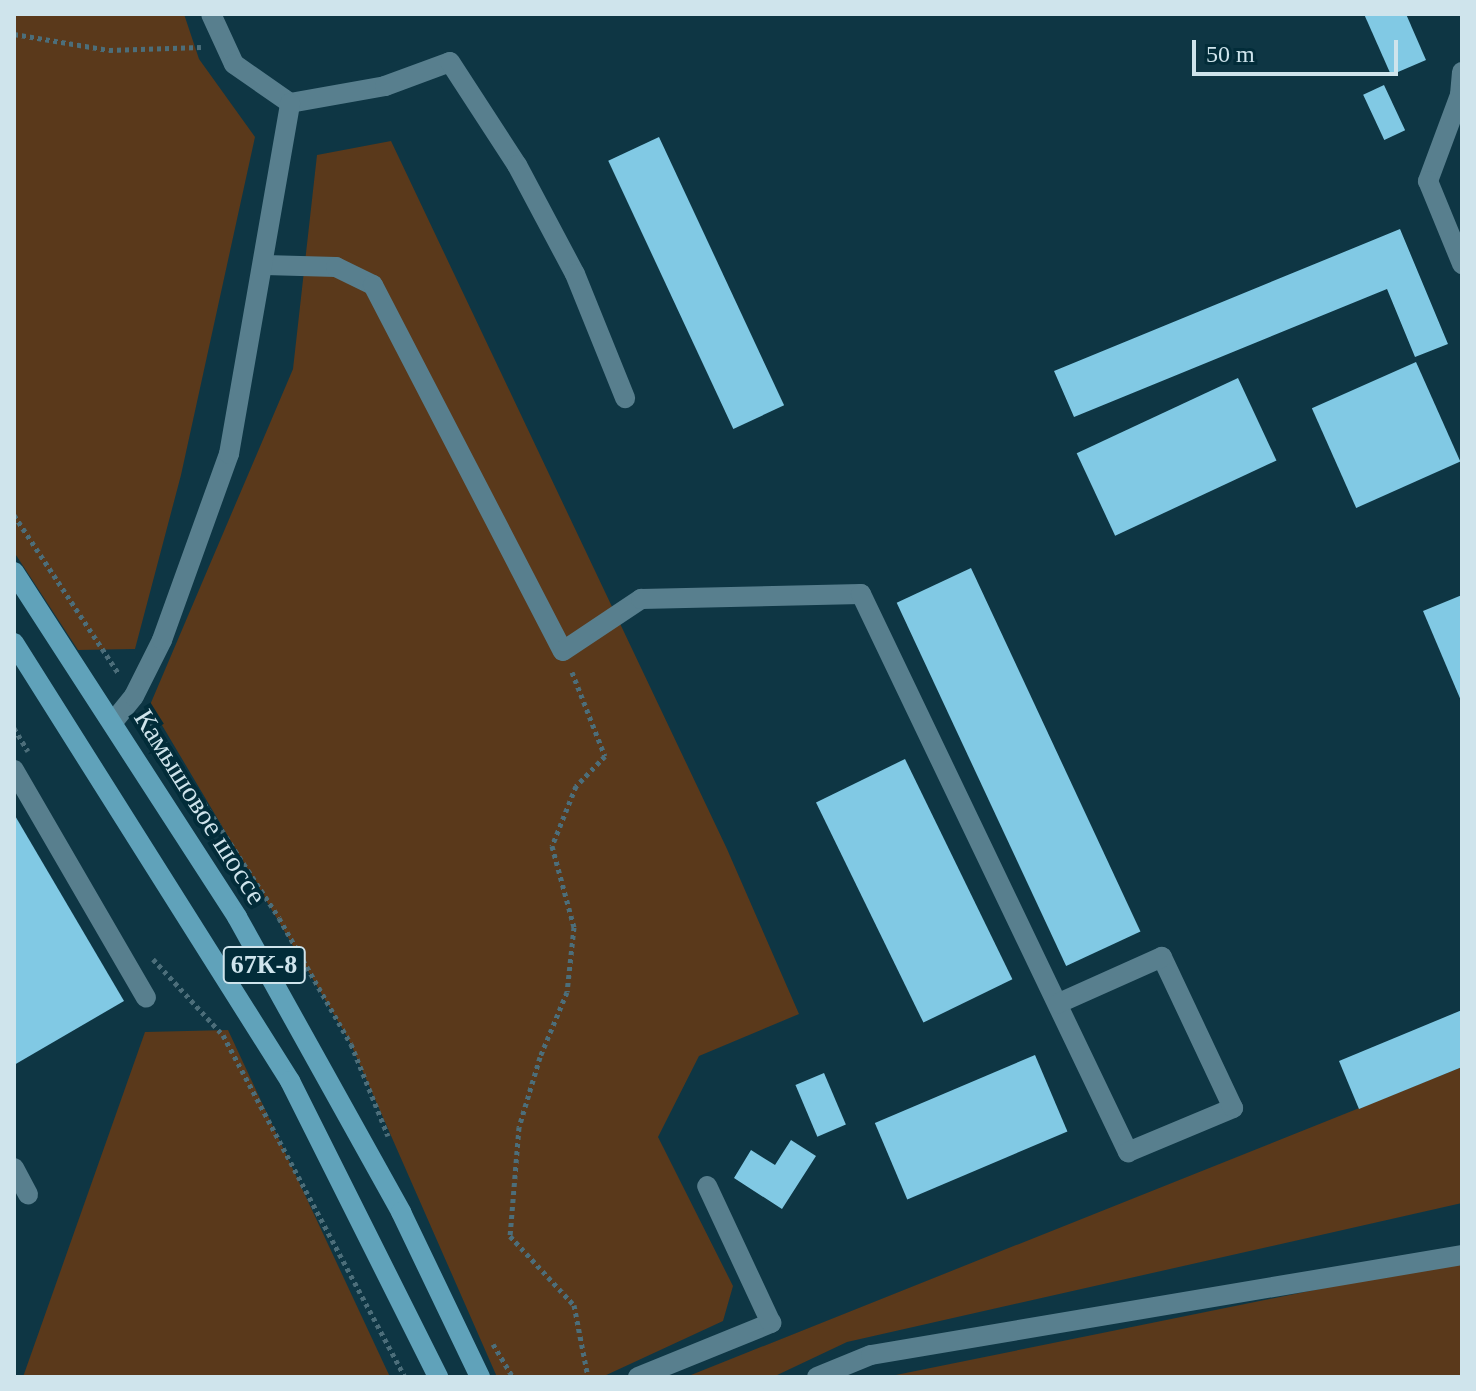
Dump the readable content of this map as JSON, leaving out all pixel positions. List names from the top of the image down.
{
  "streets": {
    "main road": ["Камышовое шоссе", "67К-8"]
  },
  "scale_bar": "50 m"
}
